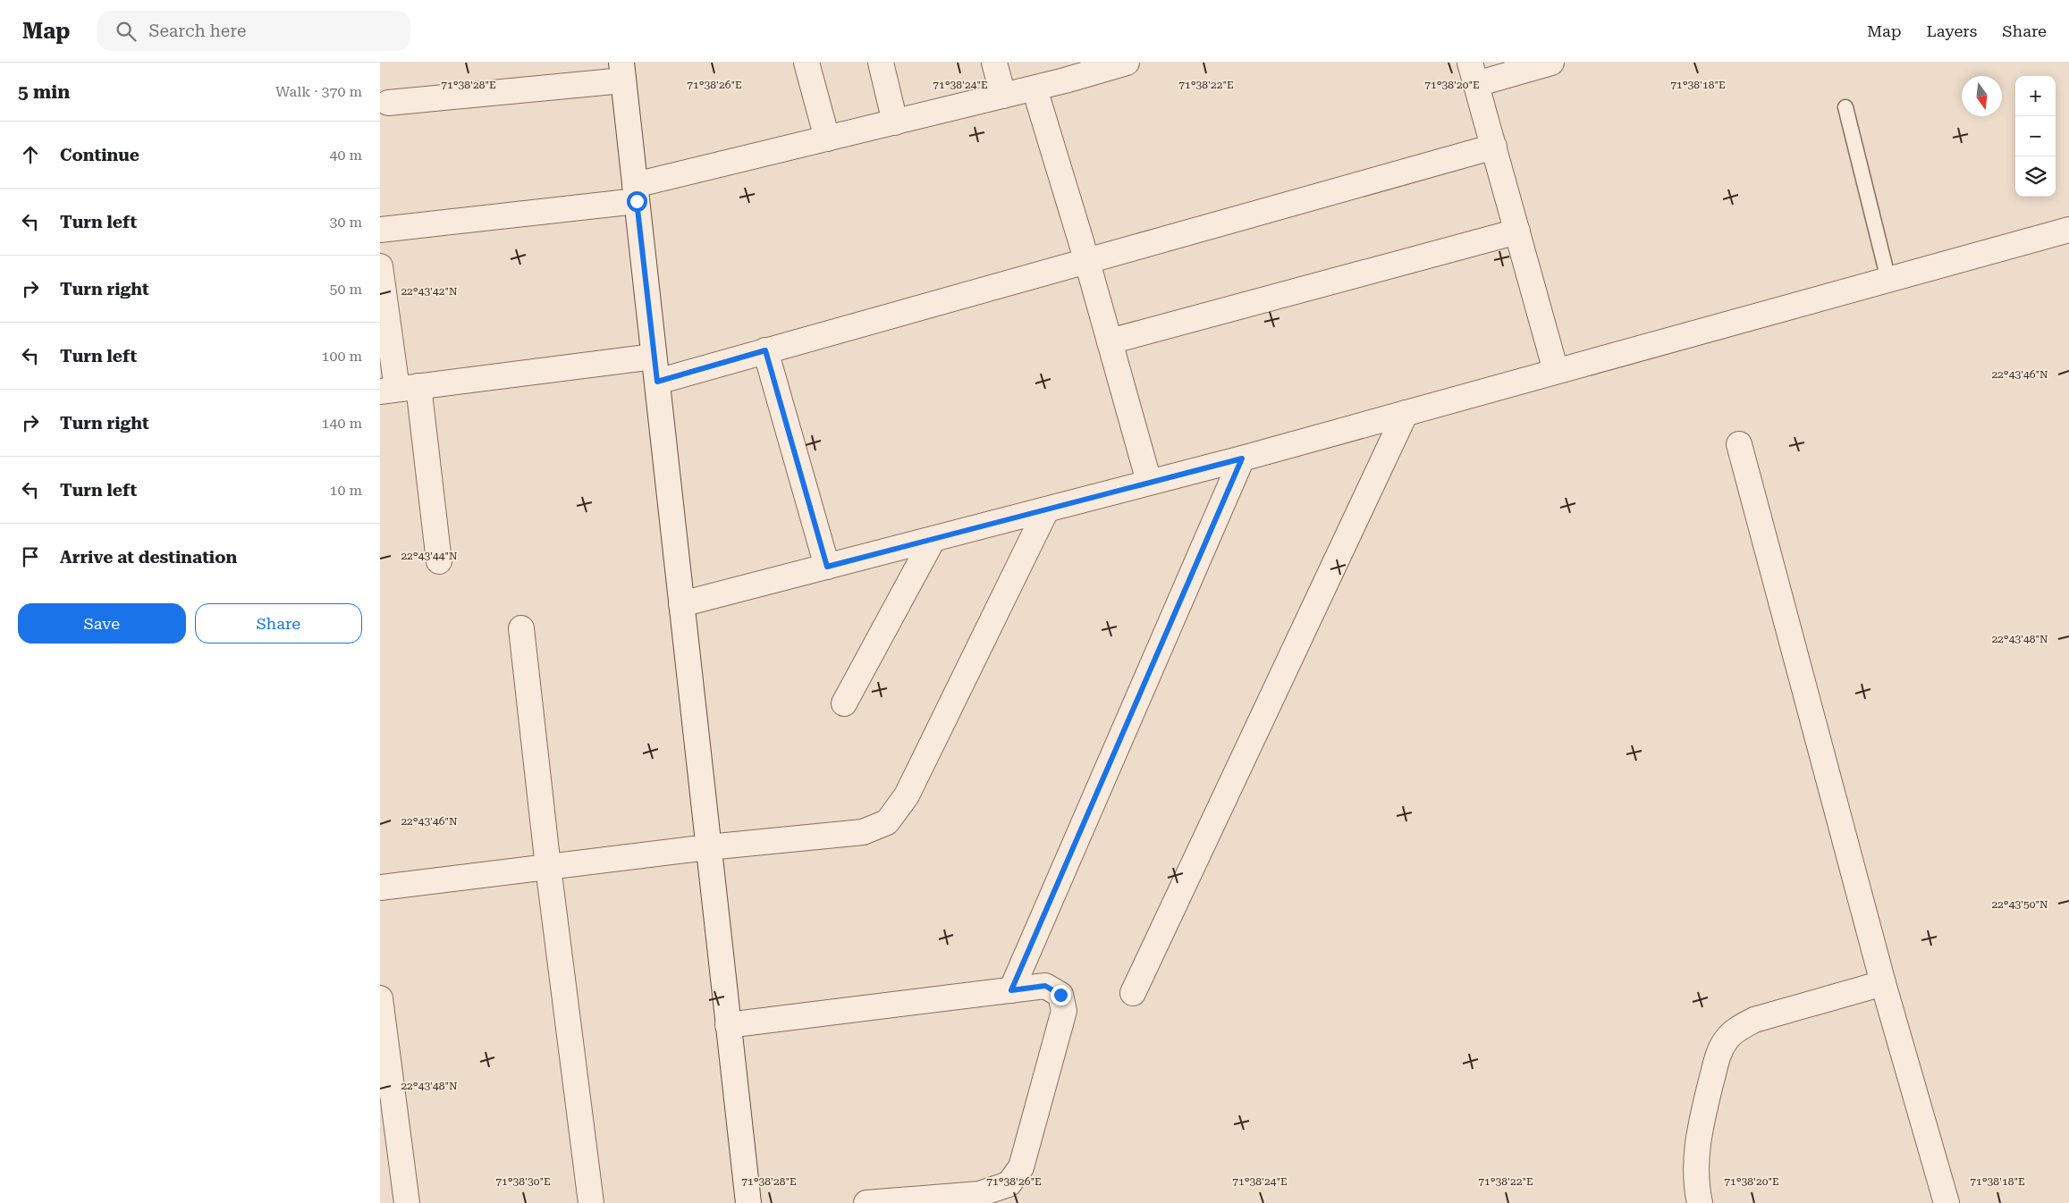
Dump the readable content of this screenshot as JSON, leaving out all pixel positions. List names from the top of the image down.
{
  "north": "bottom",
  "page": {
    "header": "Map",
    "search": "Search here",
    "nav": ["Map", "Layers", "Share"],
    "heading": ["5 min", "Walk · 370 m"],
    "map_buttons": ["+", "−"],
    "list": [
      ["Continue", "40 m"],
      ["Turn left", "30 m"],
      ["Turn right", "50 m"],
      ["Turn left", "100 m"],
      ["Turn right", "140 m"],
      ["Turn left", "10 m"],
      "Arrive at destination"
    ],
    "buttons": ["Save", "Share"]
  },
  "coordinates": [
    "71°38'28\"E",
    "71°38'26\"E",
    "71°38'24\"E",
    "71°38'22\"E",
    "71°38'20\"E",
    "71°38'18\"E",
    "22°43'42\"N",
    "22°43'46\"N",
    "22°43'44\"N",
    "22°43'48\"N",
    "22°43'50\"N",
    "71°38'30\"E"
  ]
}
